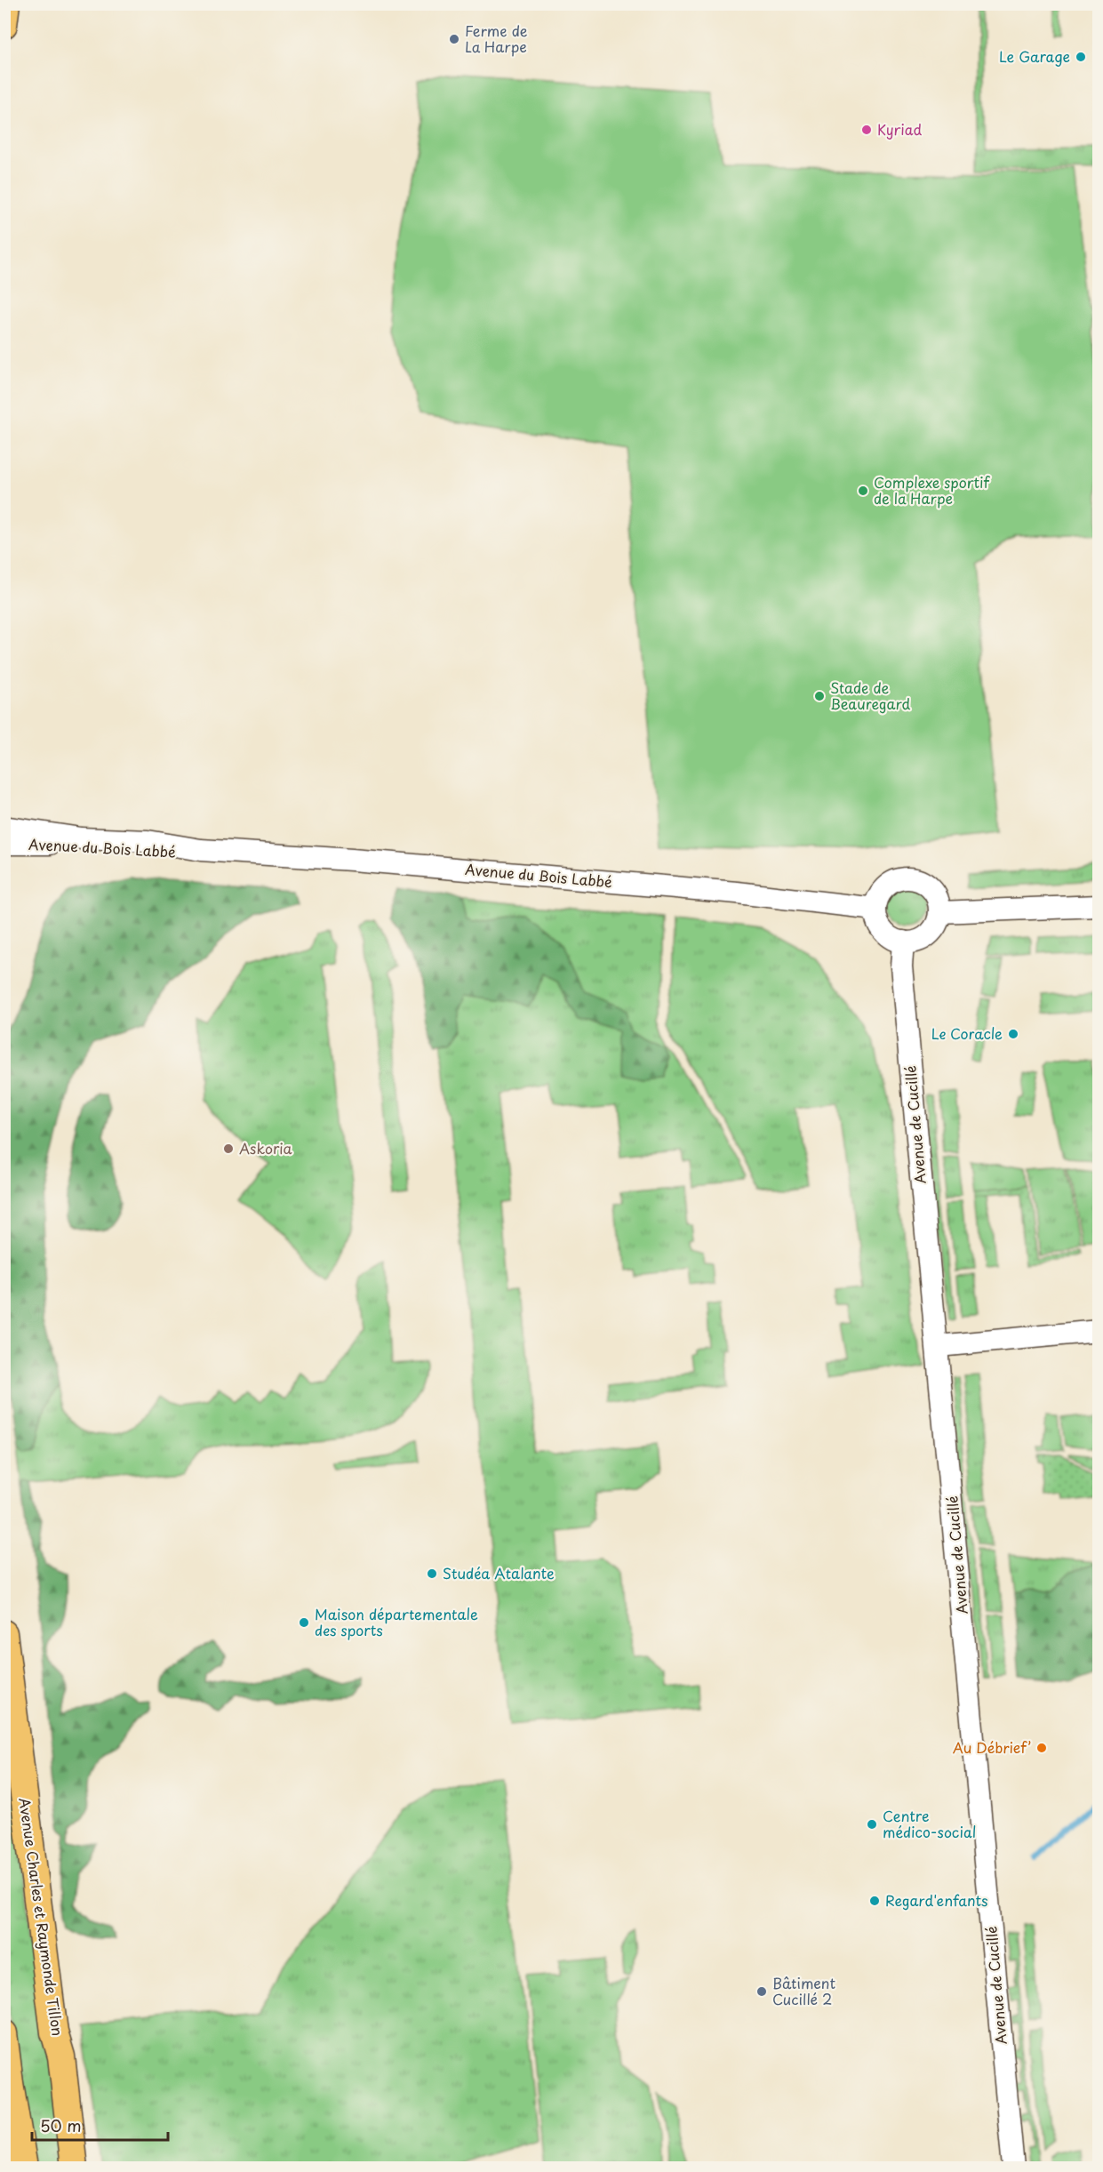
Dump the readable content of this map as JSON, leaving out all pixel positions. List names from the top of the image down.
{
  "streets": {
    "main road": ["Avenue Charles et Raymonde Tillon"],
    "street": ["Avenue du Bois Labbé", "Avenue de Cucillé"]
  },
  "crossings": [
    ["Avenue du Bois Labbé", "Avenue de Cucillé"]
  ],
  "places": [
    "Ferme de La Harpe",
    "Le Garage",
    "Kyriad",
    "Complexe sportif de la Harpe",
    "Stade de Beauregard",
    "Le Coracle",
    "Askoria",
    "Studéa Atalante",
    "Maison départementale des sports",
    "Au Débrief’",
    "Centre médico-social",
    "Regard'enfants",
    "Bâtiment Cucillé 2"
  ],
  "scale_bar": "50 m"
}
